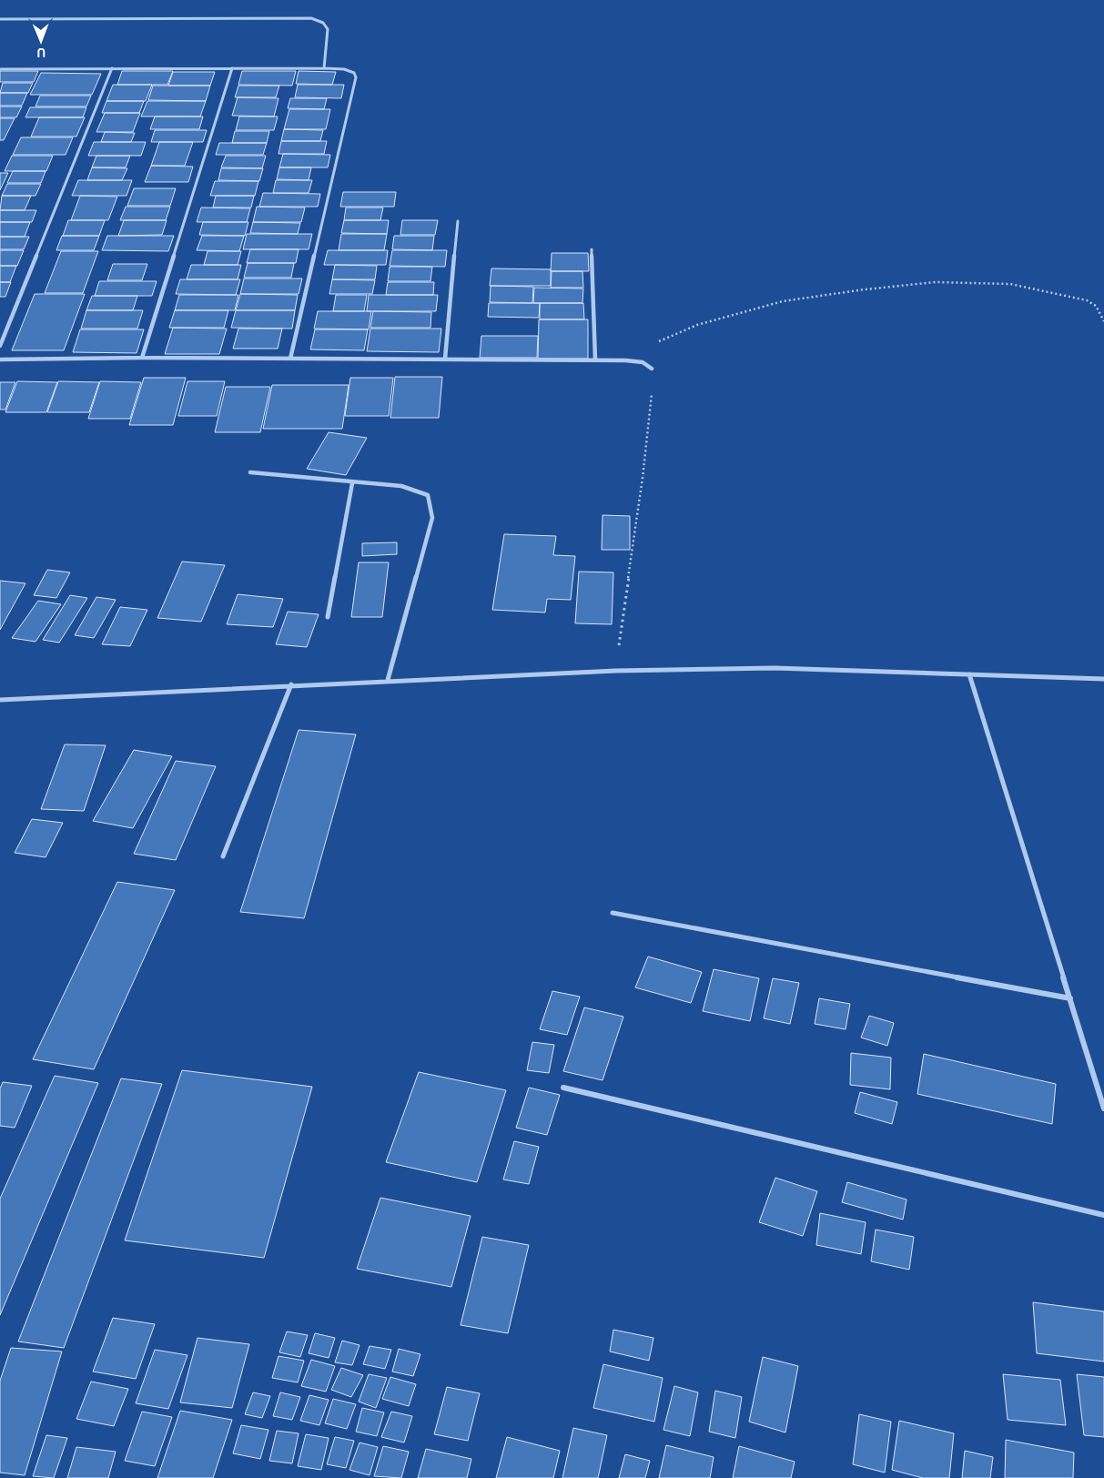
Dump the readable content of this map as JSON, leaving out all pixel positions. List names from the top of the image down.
{
  "north": "bottom"
}
